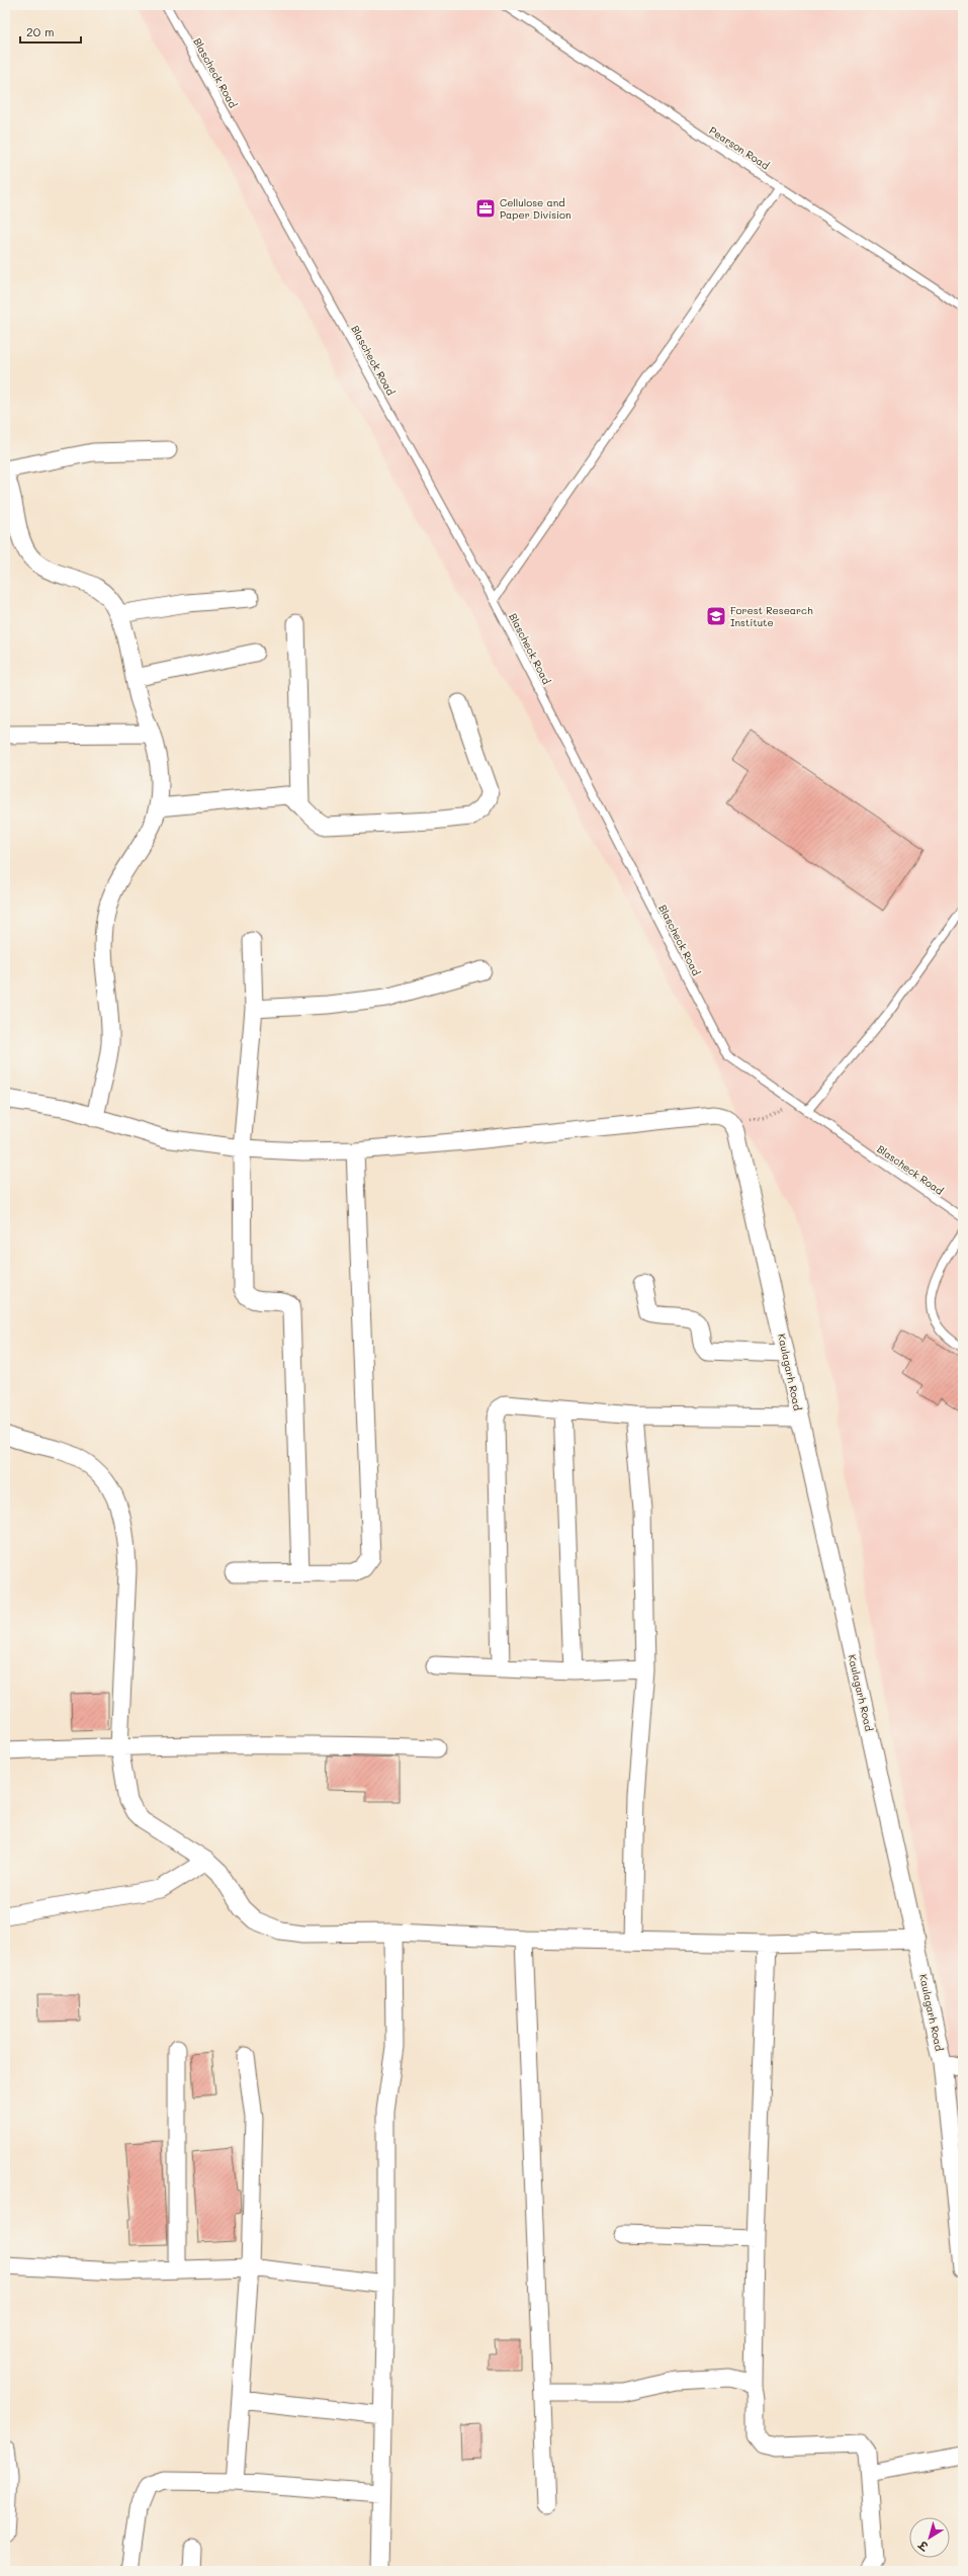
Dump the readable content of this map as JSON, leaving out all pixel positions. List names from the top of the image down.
{
  "streets": {
    "street": ["Kaulagarh Road"],
    "lane": ["Blascheck Road", "Pearson Road"]
  },
  "places": {
    "office": ["Cellulose and Paper Division"],
    "school or university": ["Forest Research Institute"]
  },
  "scale_bar": "20 m",
  "north": "bottom left"
}
